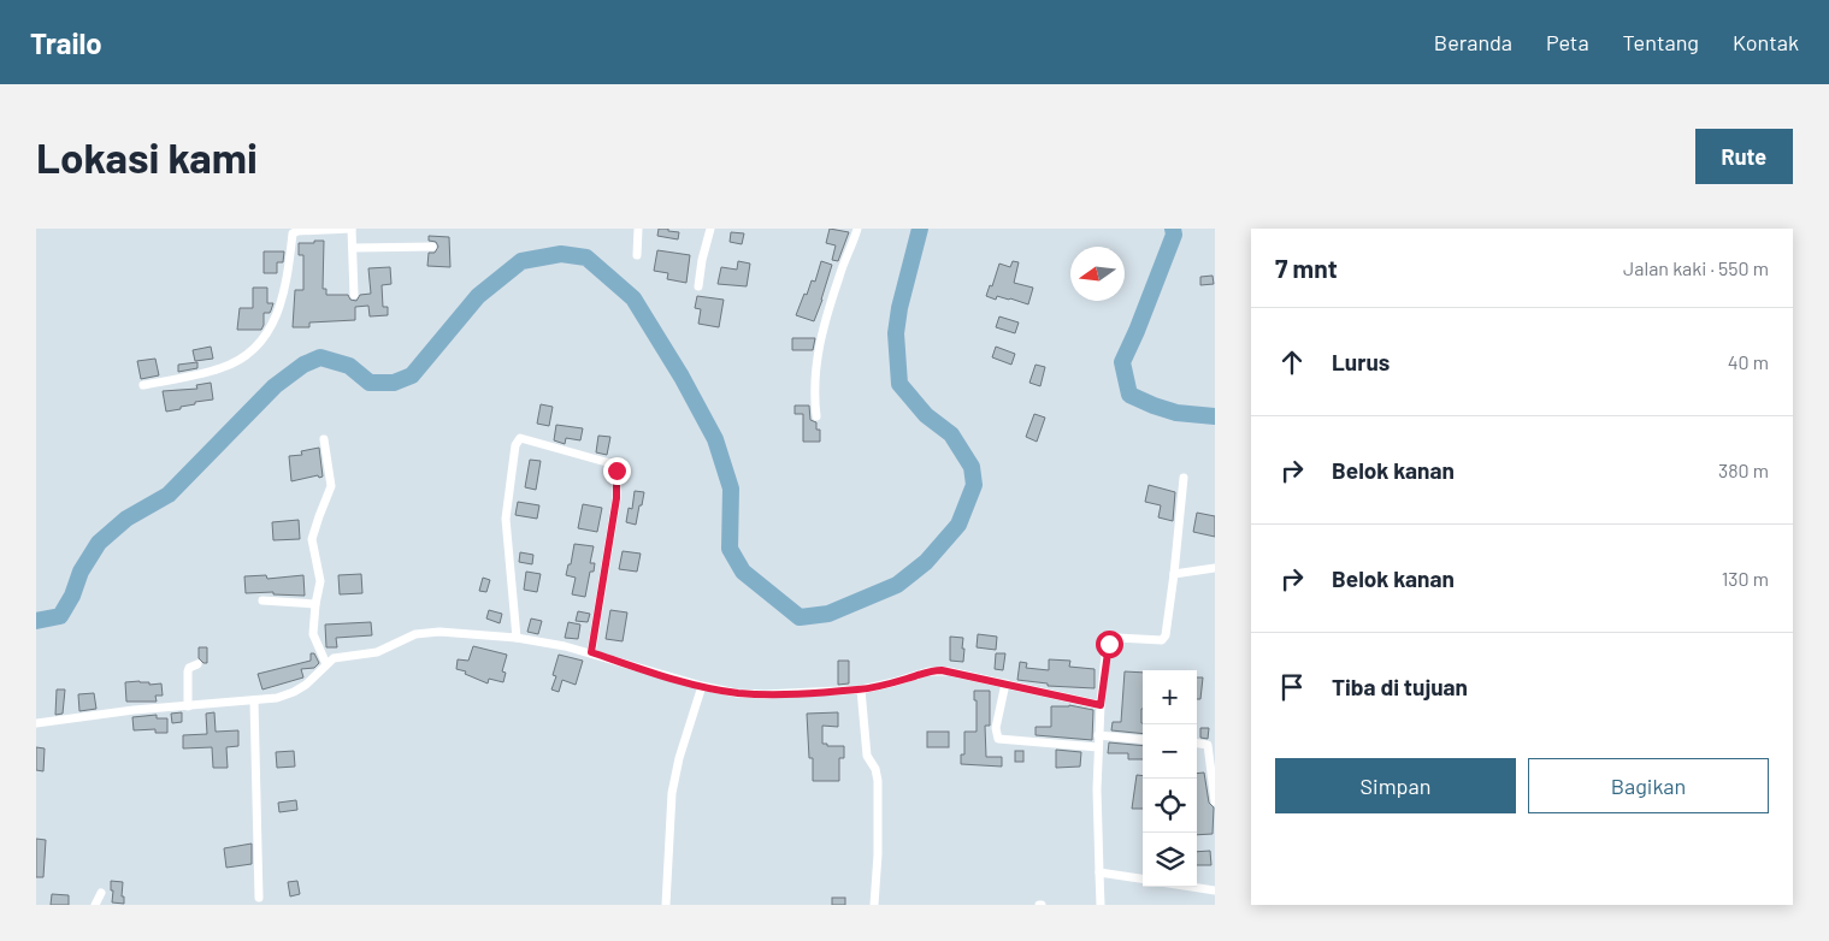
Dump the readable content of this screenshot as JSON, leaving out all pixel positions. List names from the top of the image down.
{
  "north": "left",
  "page": {
    "header": "Trailo",
    "nav": [
      "Beranda",
      "Peta",
      "Tentang",
      "Kontak"
    ],
    "buttons": [
      "Rute",
      ["Simpan", "Bagikan"]
    ],
    "title": "Lokasi kami",
    "heading": ["7 mnt", "Jalan kaki · 550 m"],
    "list": [
      ["Lurus", "40 m"],
      ["Belok kanan", "380 m"],
      ["Belok kanan", "130 m"],
      "Tiba di tujuan"
    ],
    "map_buttons": ["+", "−"]
  }
}
